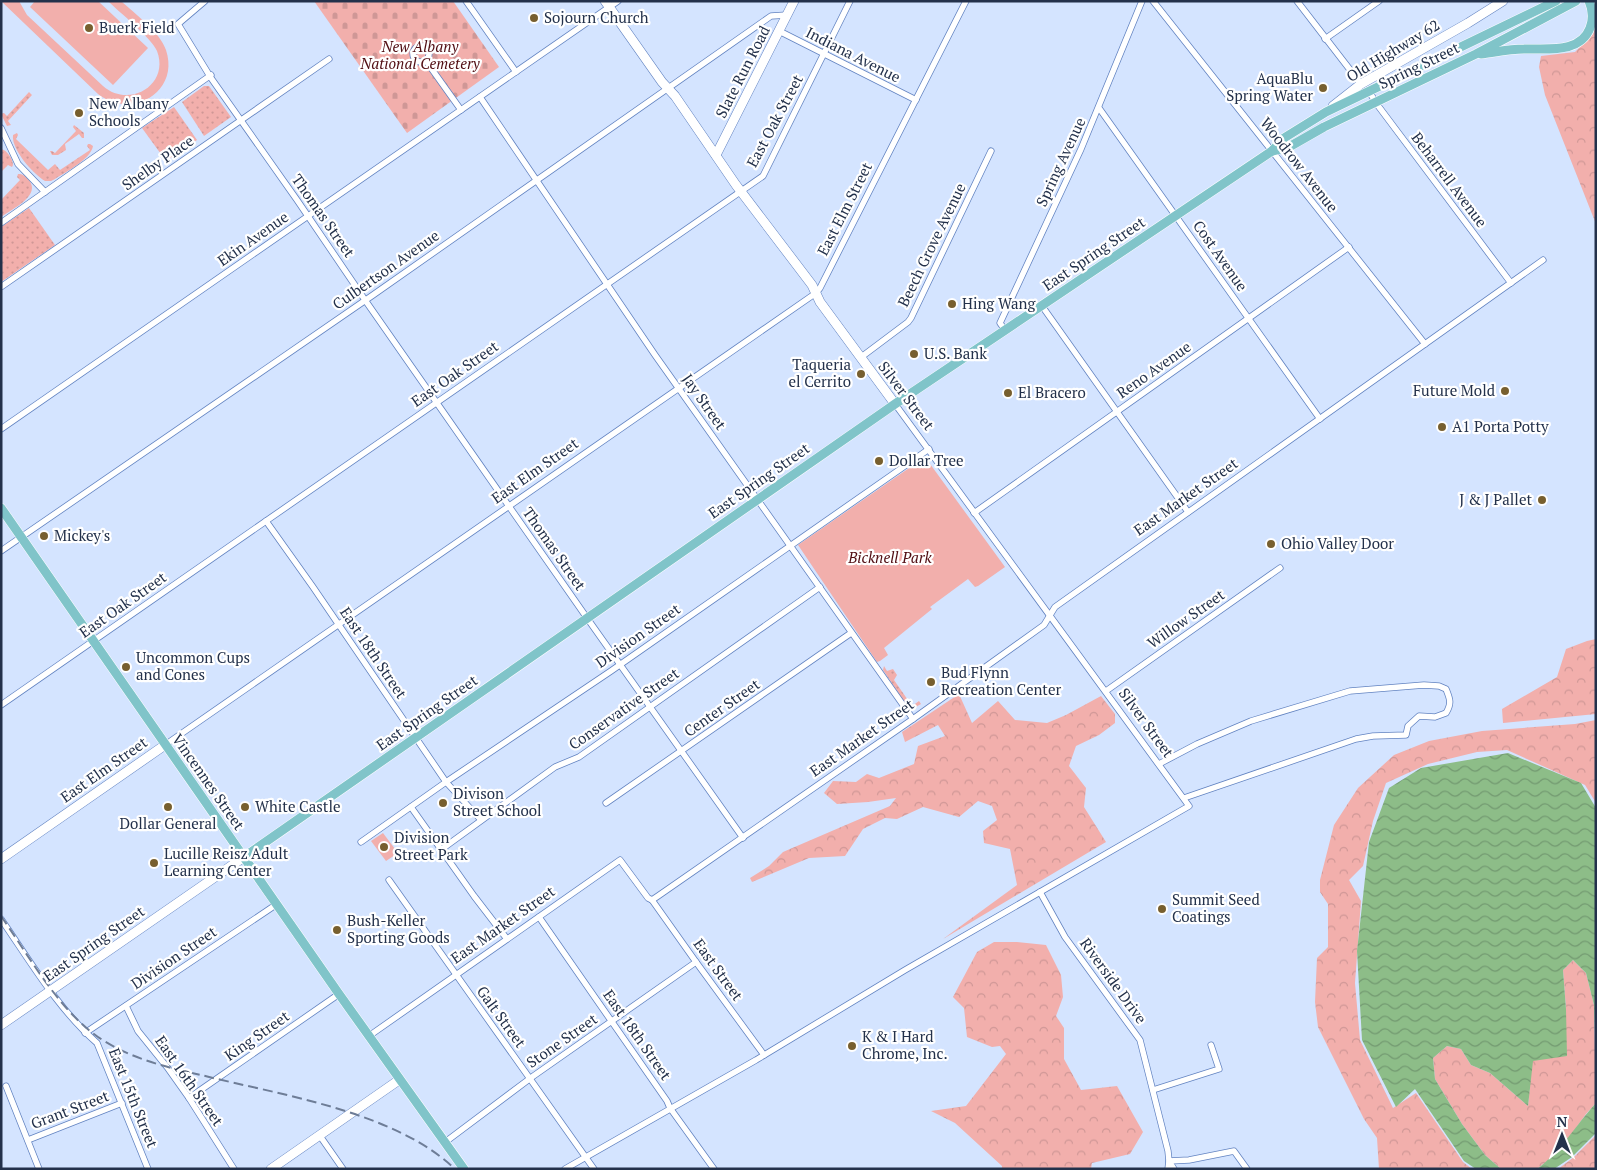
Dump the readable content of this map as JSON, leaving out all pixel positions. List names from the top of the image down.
{
  "streets": {
    "main road": [
      "Old Highway 62",
      "Spring Street",
      "Slate Run Road",
      "East Elm Street",
      "East Spring Street",
      "Silver Street",
      "Vincennes Street"
    ],
    "street": [
      "Indiana Avenue",
      "East Oak Street",
      "Spring Avenue",
      "Shelby Place",
      "Woodrow Avenue",
      "Beharrell Avenue",
      "Thomas Street",
      "Ekin Avenue",
      "Beech Grove Avenue",
      "Cost Avenue",
      "Culbertson Avenue",
      "Reno Avenue",
      "Jay Street",
      "East Market Street",
      "Willow Street",
      "Division Street",
      "East 18th Street",
      "Center Street",
      "Conservative Street",
      "East Street",
      "Riverside Drive",
      "Galt Street",
      "King Street",
      "Stone Street",
      "East 16th Street",
      "East 15th Street",
      "Grant Street"
    ]
  },
  "crossings": [
    ["Old Highway 62", "East Spring Street"],
    ["Indiana Avenue", "Slate Run Road"],
    ["Indiana Avenue", "East Oak Street"],
    ["Indiana Avenue", "East Elm Street"],
    ["Spring Street", "Woodrow Avenue"],
    ["Spring Street", "Beharrell Avenue"],
    ["Spring Street", "East Spring Street"],
    ["Slate Run Road", "Culbertson Avenue"],
    ["Slate Run Road", "Silver Street"],
    ["East Oak Street", "Thomas Street"],
    ["East Oak Street", "Silver Street"],
    ["East Oak Street", "Jay Street"],
    ["East Oak Street", "East 18th Street"],
    ["East Oak Street", "Vincennes Street"],
    ["Spring Avenue", "East Spring Street"],
    ["Spring Avenue", "Cost Avenue"],
    ["Shelby Place", "Thomas Street"],
    ["Woodrow Avenue", "East Spring Street"],
    ["Woodrow Avenue", "Reno Avenue"],
    ["Woodrow Avenue", "East Market Street"],
    ["Beharrell Avenue", "East Spring Street"],
    ["Beharrell Avenue", "East Market Street"],
    ["East Elm Street", "Thomas Street"],
    ["East Elm Street", "Silver Street"],
    ["East Elm Street", "Jay Street"],
    ["East Elm Street", "East 18th Street"],
    ["East Elm Street", "Vincennes Street"],
    ["Thomas Street", "Ekin Avenue"],
    ["Thomas Street", "East Spring Street"],
    ["Thomas Street", "Culbertson Avenue"],
    ["Thomas Street", "East Market Street"],
    ["Thomas Street", "Division Street"],
    ["Thomas Street", "Center Street"],
    ["Thomas Street", "Conservative Street"],
    ["Ekin Avenue", "Silver Street"],
    ["Ekin Avenue", "Jay Street"],
    ["Beech Grove Avenue", "Silver Street"],
    ["East Spring Street", "Cost Avenue"],
    ["East Spring Street", "Silver Street"],
    ["East Spring Street", "Jay Street"],
    ["East Spring Street", "East 18th Street"],
    ["East Spring Street", "Vincennes Street"],
    ["East Spring Street", "East 15th Street"],
    ["Cost Avenue", "Reno Avenue"],
    ["Cost Avenue", "East Market Street"],
    ["Culbertson Avenue", "Silver Street"],
    ["Culbertson Avenue", "Jay Street"],
    ["Culbertson Avenue", "Vincennes Street"],
    ["Reno Avenue", "Silver Street"],
    ["Silver Street", "East Market Street"],
    ["Silver Street", "Willow Street"],
    ["Silver Street", "Division Street"],
    ["Silver Street", "Riverside Drive"],
    ["Jay Street", "East Market Street"],
    ["Jay Street", "Division Street"],
    ["Jay Street", "Center Street"],
    ["Jay Street", "Conservative Street"],
    ["East Market Street", "East 18th Street"],
    ["East Market Street", "Vincennes Street"],
    ["East Market Street", "East Street"],
    ["East Market Street", "Galt Street"],
    ["Division Street", "East 18th Street"],
    ["Division Street", "Vincennes Street"],
    ["Division Street", "East 16th Street"],
    ["Division Street", "East 15th Street"],
    ["East 18th Street", "Conservative Street"],
    ["East 18th Street", "Stone Street"],
    ["Vincennes Street", "King Street"],
    ["Vincennes Street", "Stone Street"],
    ["East Street", "Stone Street"],
    ["Galt Street", "Stone Street"],
    ["King Street", "East 16th Street"],
    ["East 15th Street", "Grant Street"]
  ],
  "parks": ["New Albany National Cemetery", "Bicknell Park"],
  "places": [
    "Sojourn Church",
    "Buerk Field",
    "AquaBlu Spring Water",
    "New Albany Schools",
    "Hing Wang",
    "U.S. Bank",
    "Taqueria el Cerrito",
    "Future Mold",
    "El Bracero",
    "A1 Porta Potty",
    "Dollar Tree",
    "J & J Pallet",
    "Mickey's",
    "Ohio Valley Door",
    "Uncommon Cups and Cones",
    "Bud Flynn Recreation Center",
    "Divison Street School",
    "Dollar General",
    "White Castle",
    "Division Street Park",
    "Lucille Reisz Adult Learning Center",
    "Summit Seed Coatings",
    "Bush-Keller Sporting Goods",
    "K & I Hard Chrome, Inc."
  ],
  "north": "top"
}
